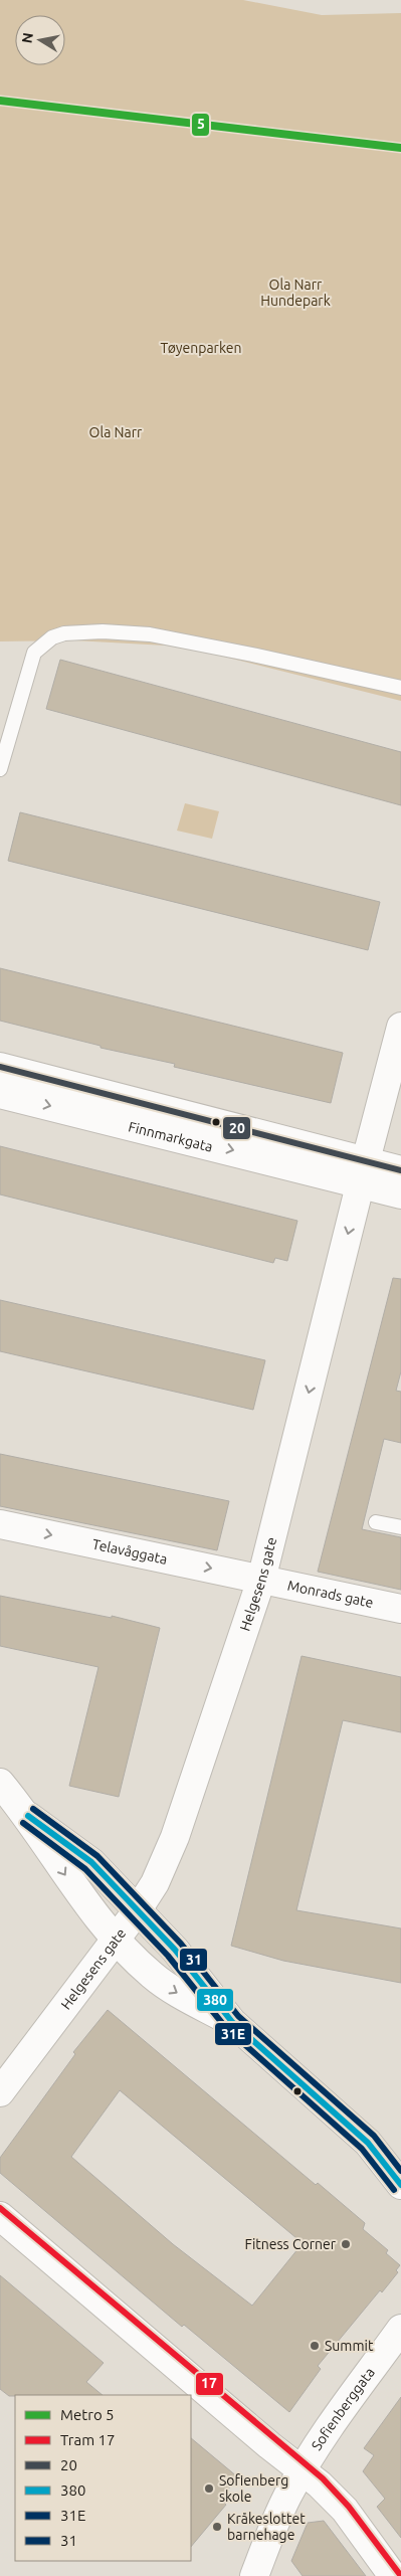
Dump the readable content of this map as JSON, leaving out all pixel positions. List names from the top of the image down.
{
  "streets": {
    "street": [
      "Finnmarkgata",
      "Telavåggata",
      "Helgesens gate",
      "Monrads gate",
      "Sofienberggata"
    ]
  },
  "crossings": [
    ["Finnmarkgata", "Helgesens gate"],
    ["Telavåggata", "Helgesens gate"],
    ["Telavåggata", "Monrads gate"],
    ["Helgesens gate", "Monrads gate"]
  ],
  "one_way": ["Telavåggata", "Helgesens gate"],
  "parks": ["Ola Narr Hundepark", "Tøyenparken", "Ola Narr"],
  "places": [
    "Fitness Corner",
    "Summit",
    "Sofienberg skole",
    "Kråkeslottet barnehage"
  ],
  "lines": [
    "metro line 5",
    "transit line 20",
    "transit line 31",
    "transit line 380",
    "transit line 31E",
    "tram line 17"
  ],
  "legend": [
    "Metro 5",
    "Tram 17",
    "20",
    "380",
    "31E",
    "31"
  ],
  "north": "left"
}
